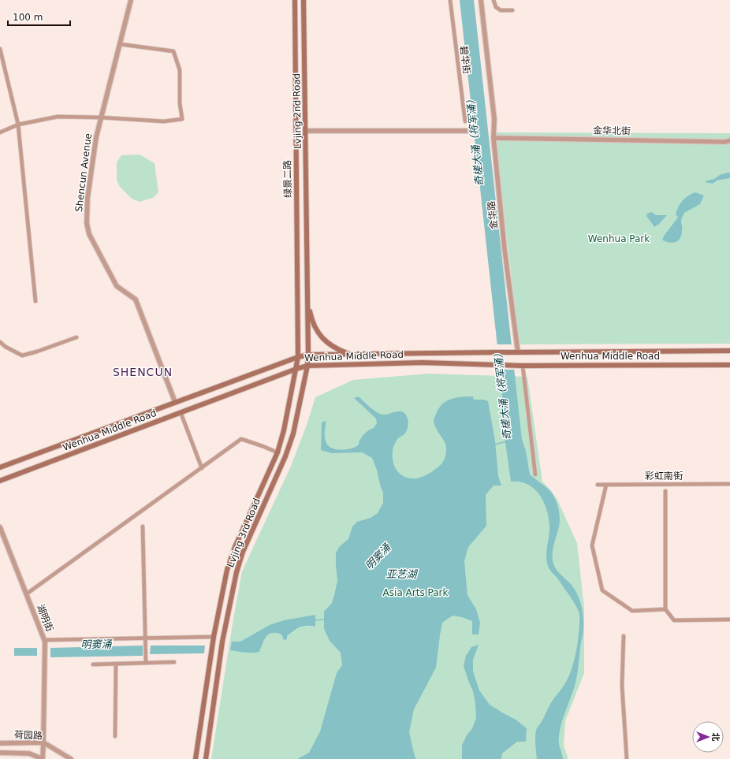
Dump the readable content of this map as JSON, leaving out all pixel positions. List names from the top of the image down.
{
  "streets": {
    "main road": [
      "Lvjing 2nd Road",
      "绿景二路",
      "Wenhua Middle Road",
      "Lvjing 3rd Road"
    ],
    "street": [
      "碧华街",
      "金华北街",
      "Shencun Avenue",
      "金华路",
      "彩虹南街",
      "湖明街",
      "荷园路"
    ]
  },
  "crossings": [
    ["Lvjing 2nd Road", "Wenhua Middle Road"],
    ["Lvjing 2nd Road", "Lvjing 3rd Road"],
    ["金华北街", "金华路"],
    ["Shencun Avenue", "Wenhua Middle Road"],
    ["绿景二路", "Wenhua Middle Road"],
    ["绿景二路", "Lvjing 3rd Road"],
    ["金华路", "Wenhua Middle Road"],
    ["Wenhua Middle Road", "Lvjing 3rd Road"],
    ["湖明街", "荷园路"]
  ],
  "districts": ["SHENCUN"],
  "water": ["奇槎大涌（将军涌）", "明窦涌", "亚艺湖"],
  "parks": ["Wenhua Park", "Asia Arts Park"],
  "scale_bar": "100 m",
  "north": "right"
}
